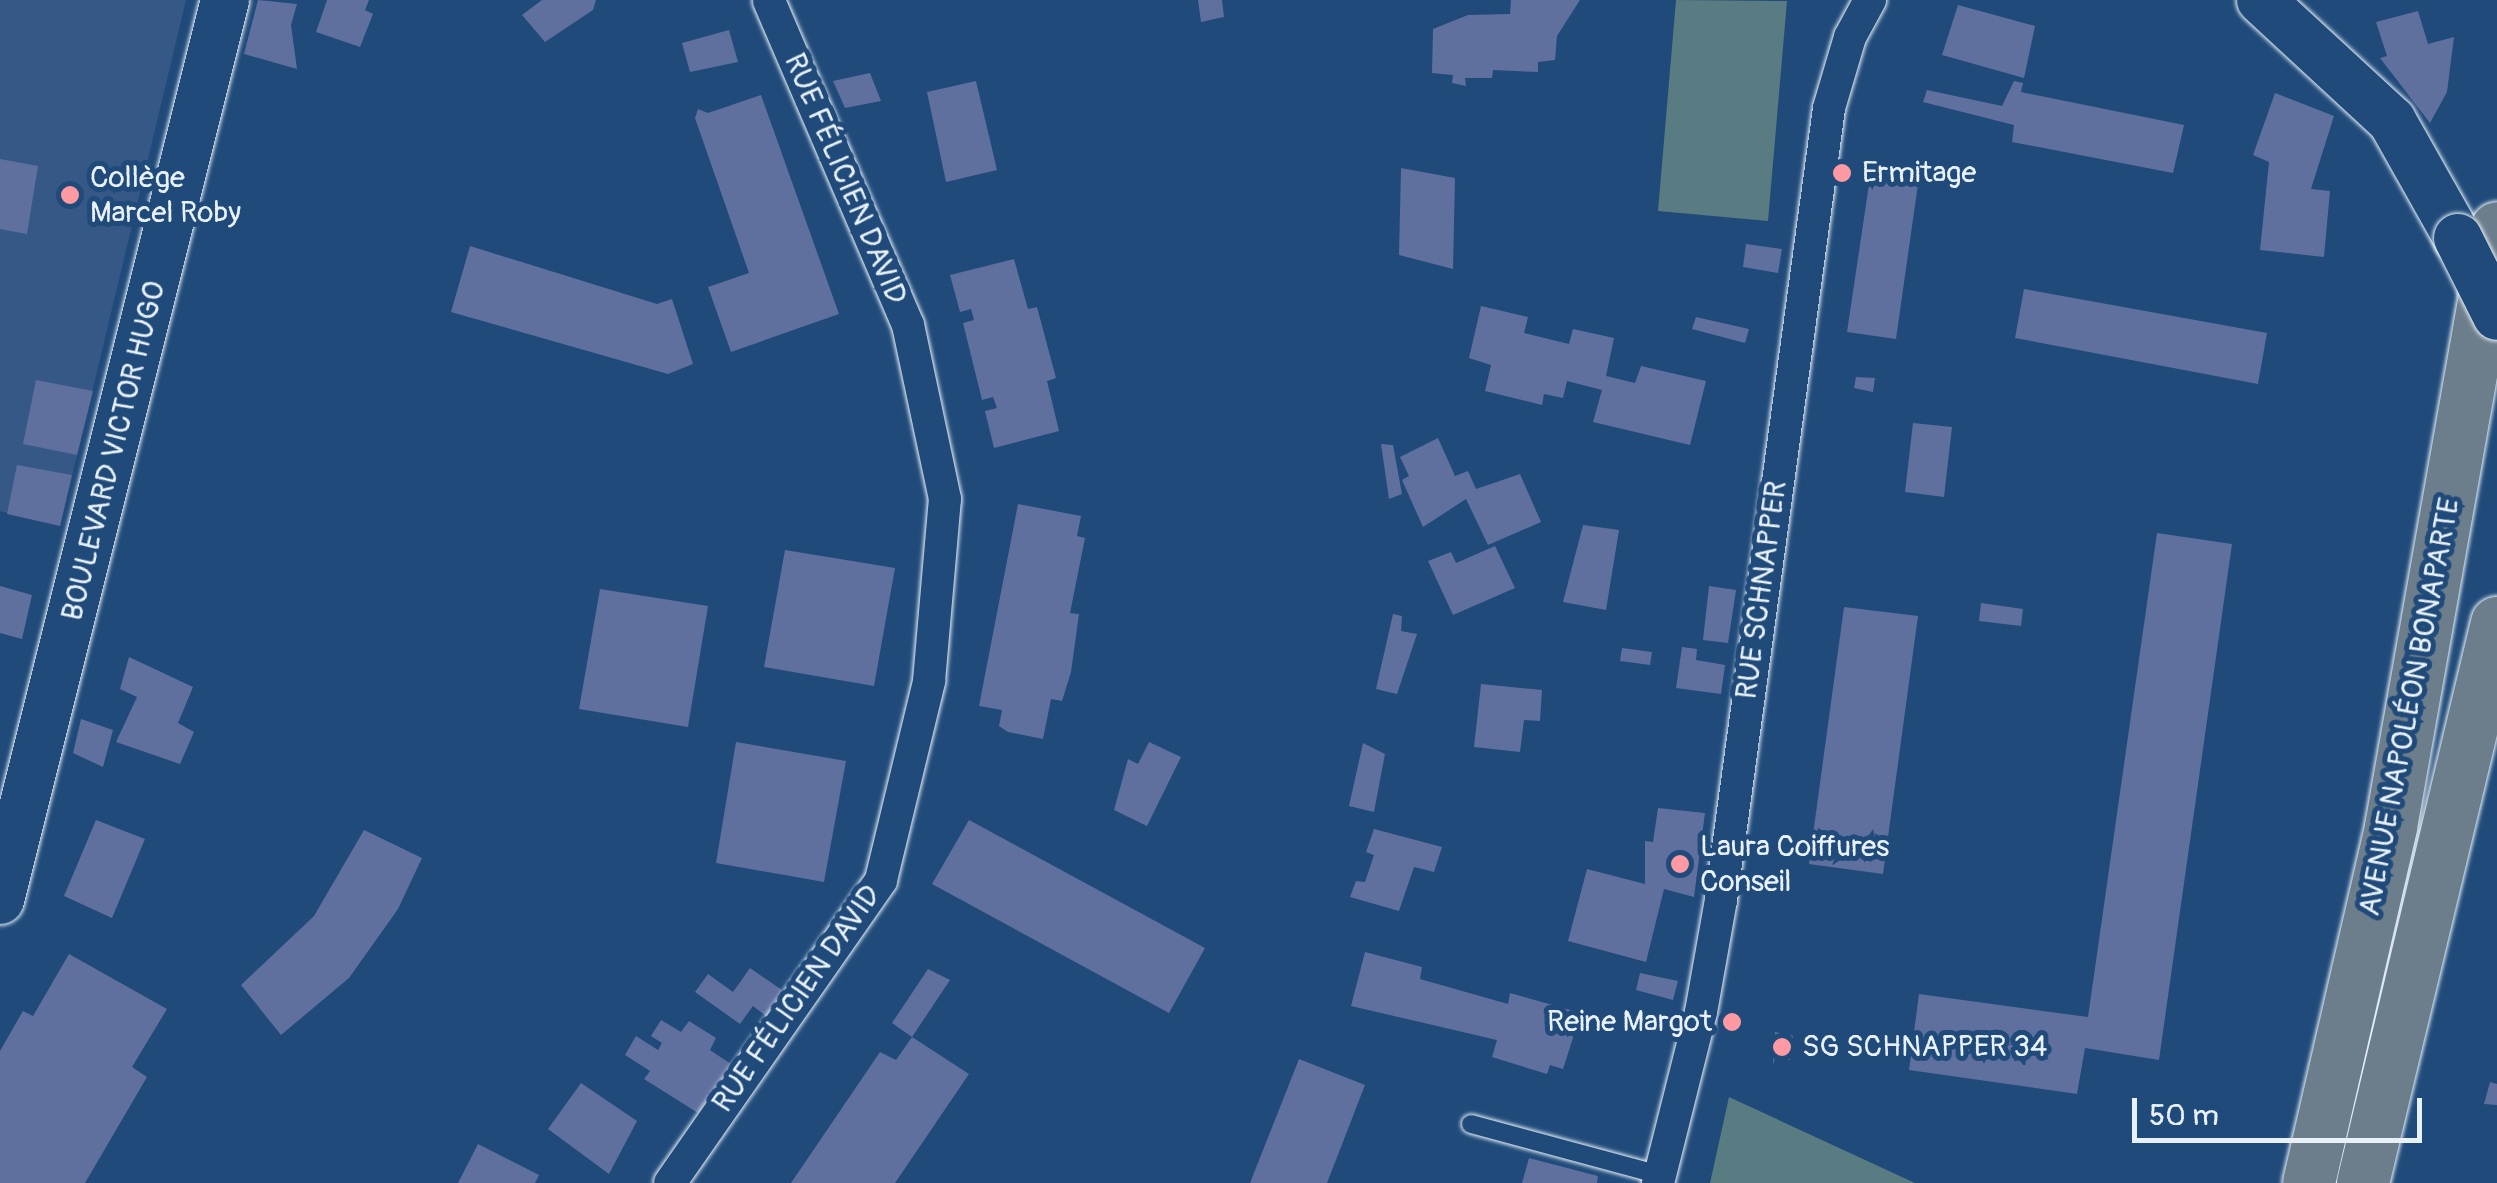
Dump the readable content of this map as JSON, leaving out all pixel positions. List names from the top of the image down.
{
  "streets": {
    "main road": ["AVENUE NAPOLÉON BONAPARTE"],
    "street": ["RUE FÉLICIEN DAVID", "BOULEVARD VICTOR HUGO", "RUE SCHNAPPER"]
  },
  "places": [
    "Ermitage",
    "Collège Marcel Roby",
    "Laura Coiffures Conseil",
    "Reine Margot",
    "SG SCHNAPPER 34"
  ],
  "scale_bar": "50 m"
}
